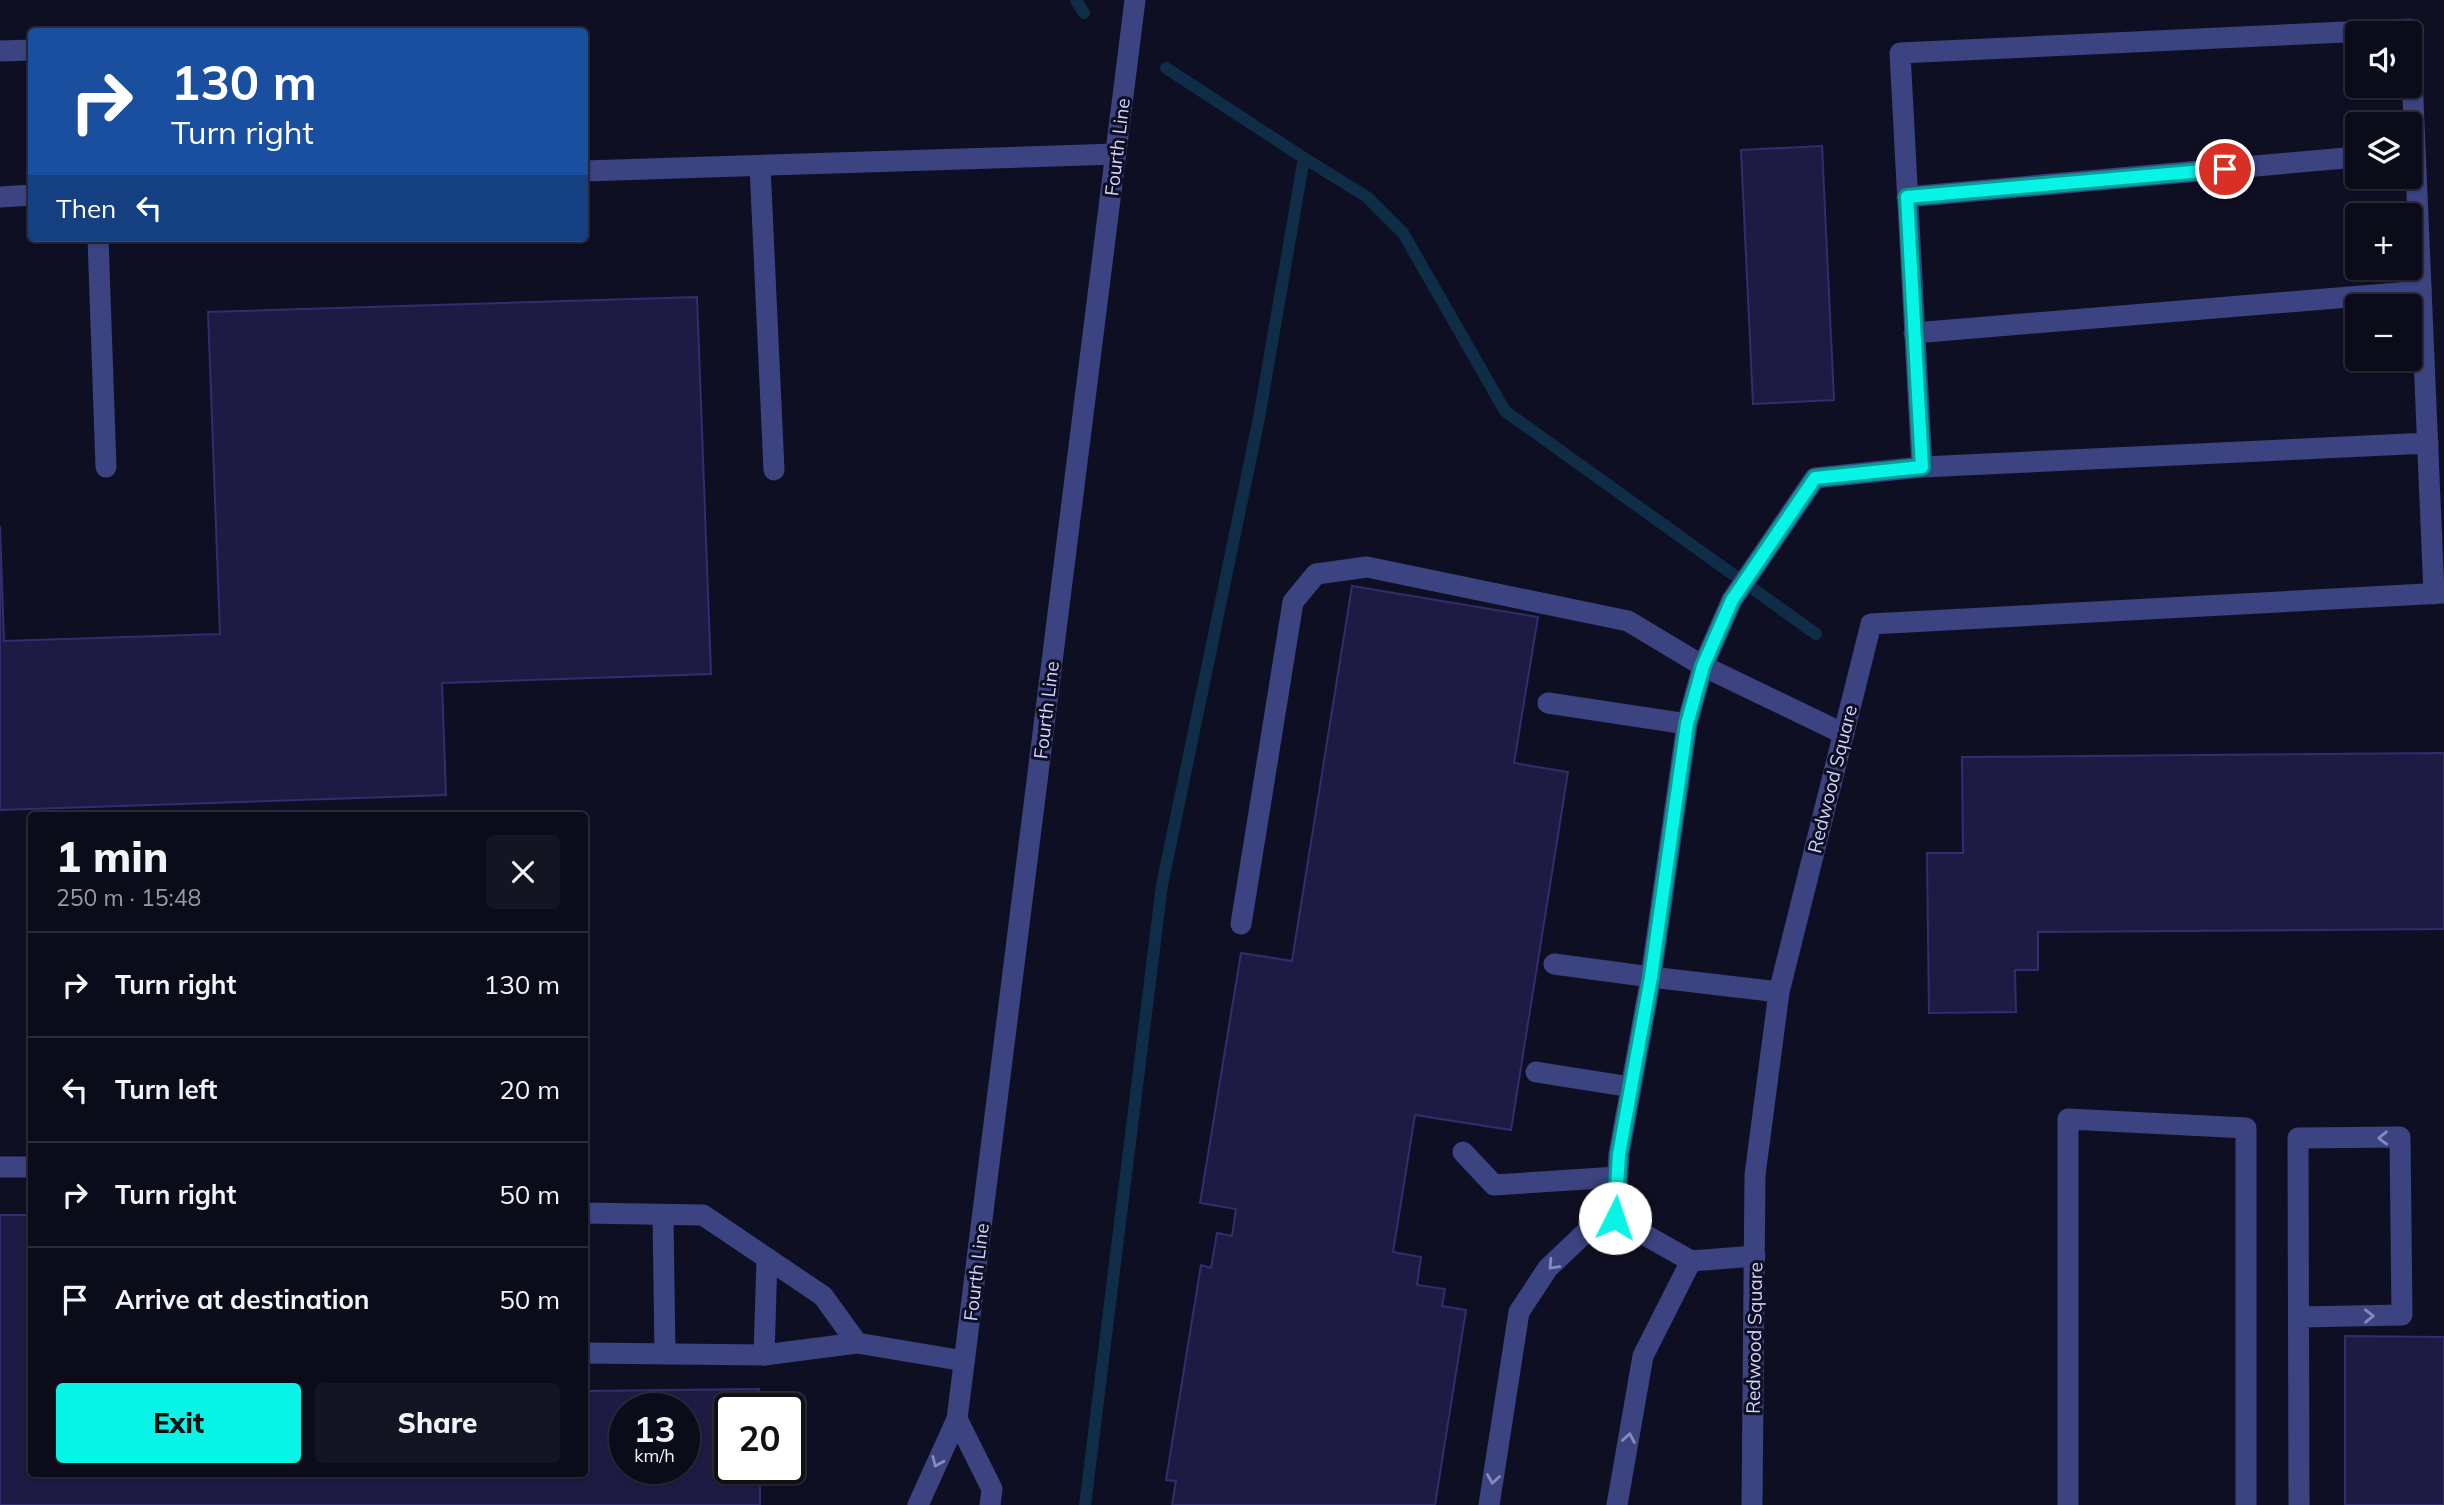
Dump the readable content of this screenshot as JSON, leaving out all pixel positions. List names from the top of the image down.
{
  "streets": {
    "street": ["Fourth Line", "Redwood Square"]
  },
  "page": {
    "map_buttons": ["+", "−"],
    "turn": ["130 m", "Turn right"],
    "then": "Then",
    "heading": ["1 min", "250 m · 15:48"],
    "list": [
      {
        "name": "Turn right",
        "value": "130 m"
      },
      {
        "name": "Turn left",
        "value": "20 m"
      },
      {
        "name": "Turn right",
        "value": "50 m"
      },
      {
        "name": "Arrive at destination",
        "value": "50 m"
      }
    ],
    "buttons": ["Exit", "Share"],
    "speed": "13 km/h",
    "limit": "20"
  }
}
